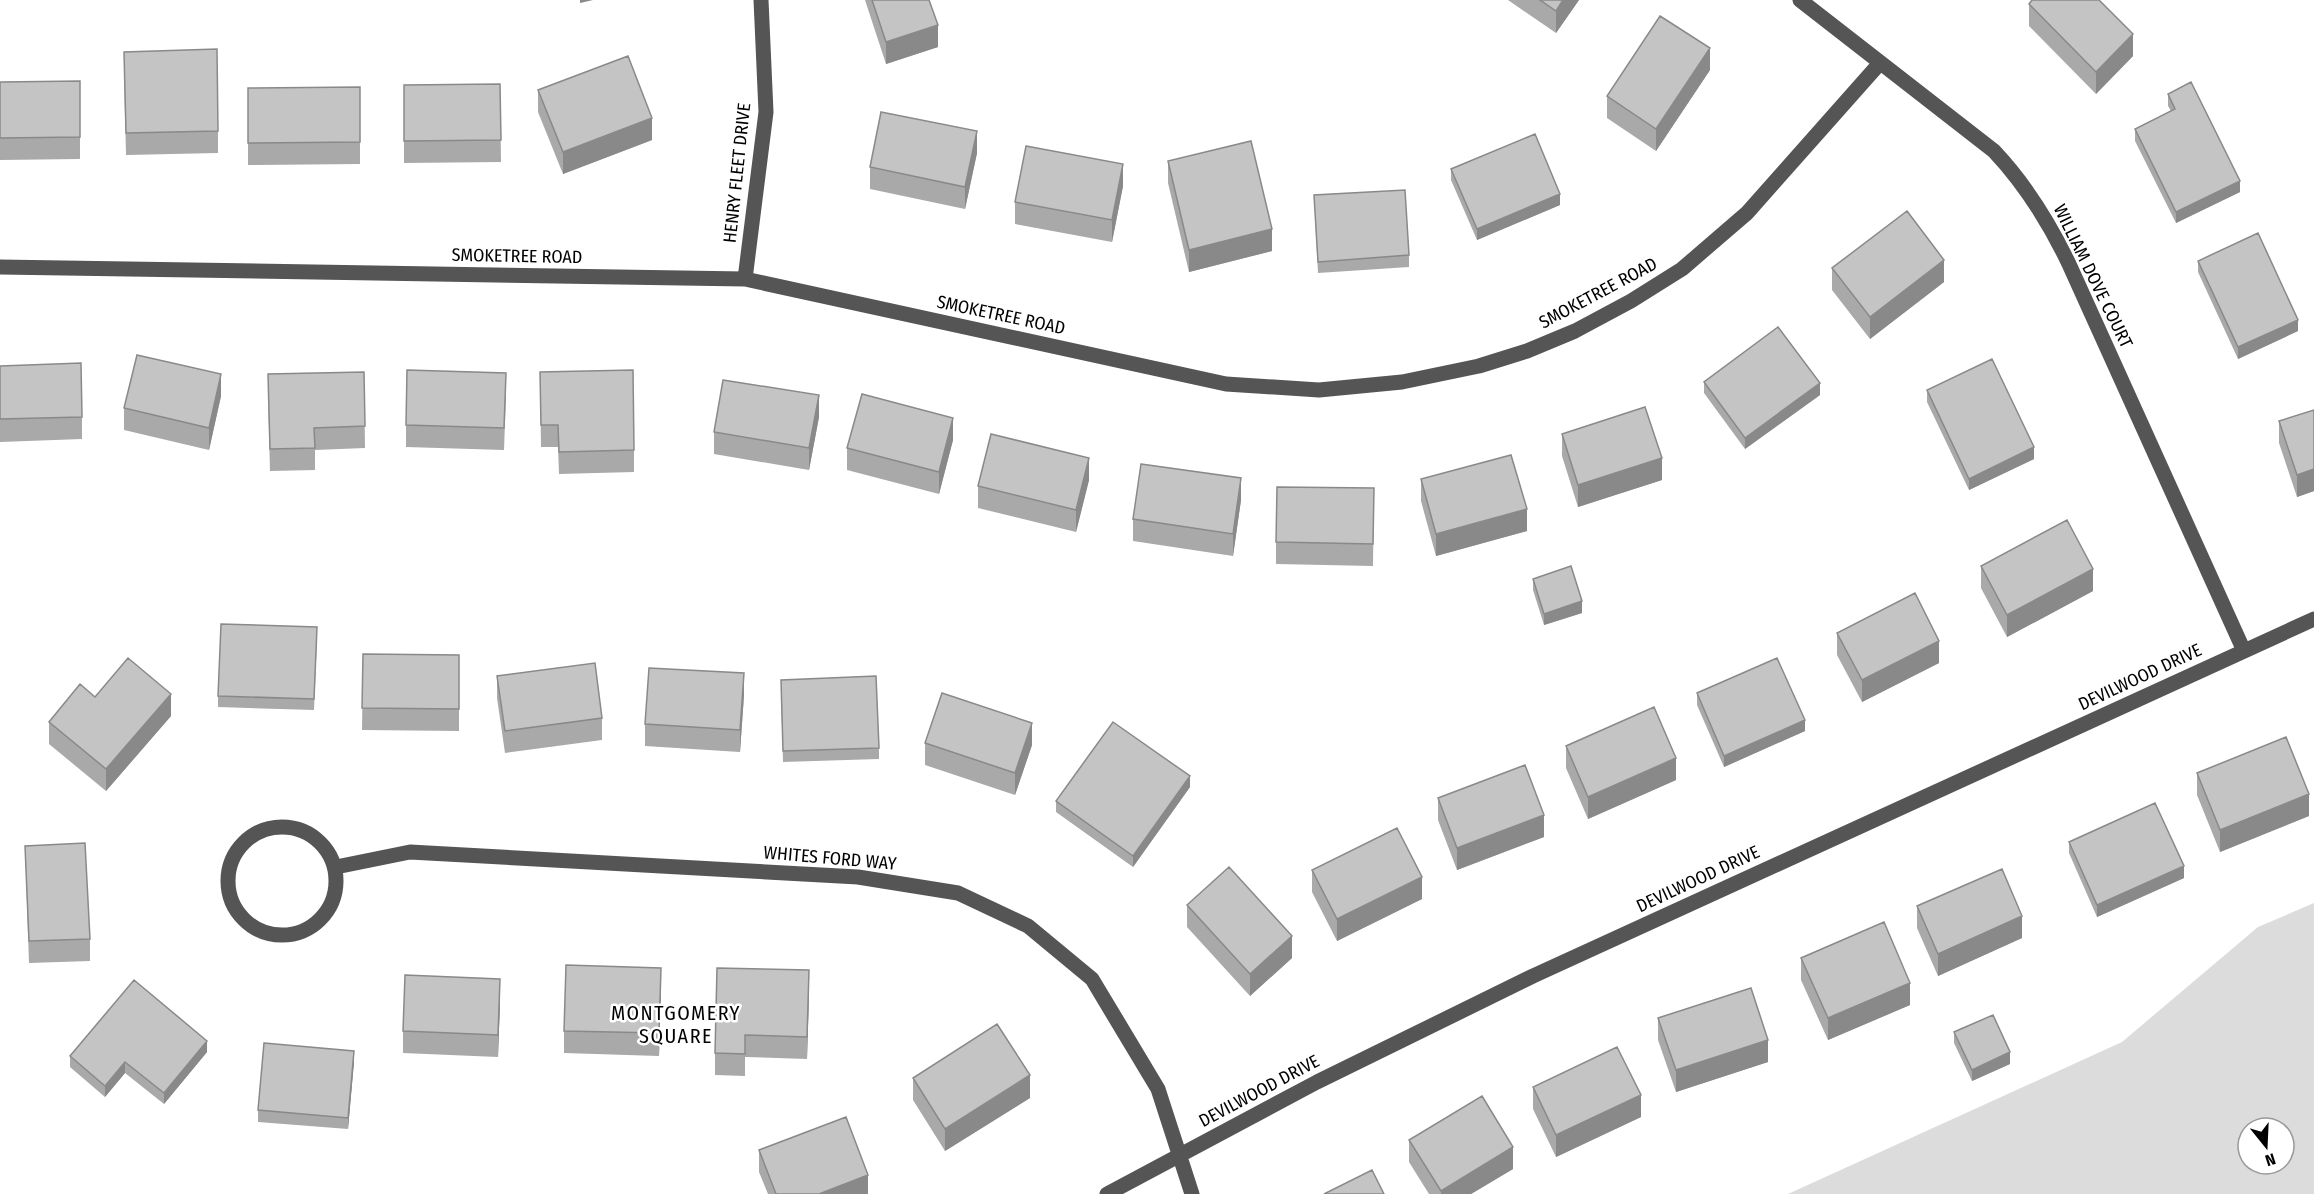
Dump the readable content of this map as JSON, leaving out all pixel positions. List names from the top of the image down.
{
  "streets": {
    "street": [
      "HENRY FLEET DRIVE",
      "SMOKETREE ROAD",
      "WILLIAM DOVE COURT",
      "DEVILWOOD DRIVE",
      "WHITES FORD WAY"
    ]
  },
  "crossings": [
    ["HENRY FLEET DRIVE", "SMOKETREE ROAD"],
    ["SMOKETREE ROAD", "WILLIAM DOVE COURT"],
    ["WILLIAM DOVE COURT", "DEVILWOOD DRIVE"],
    ["DEVILWOOD DRIVE", "WHITES FORD WAY"]
  ],
  "districts": ["MONTGOMERY SQUARE"],
  "north": "bottom"
}
